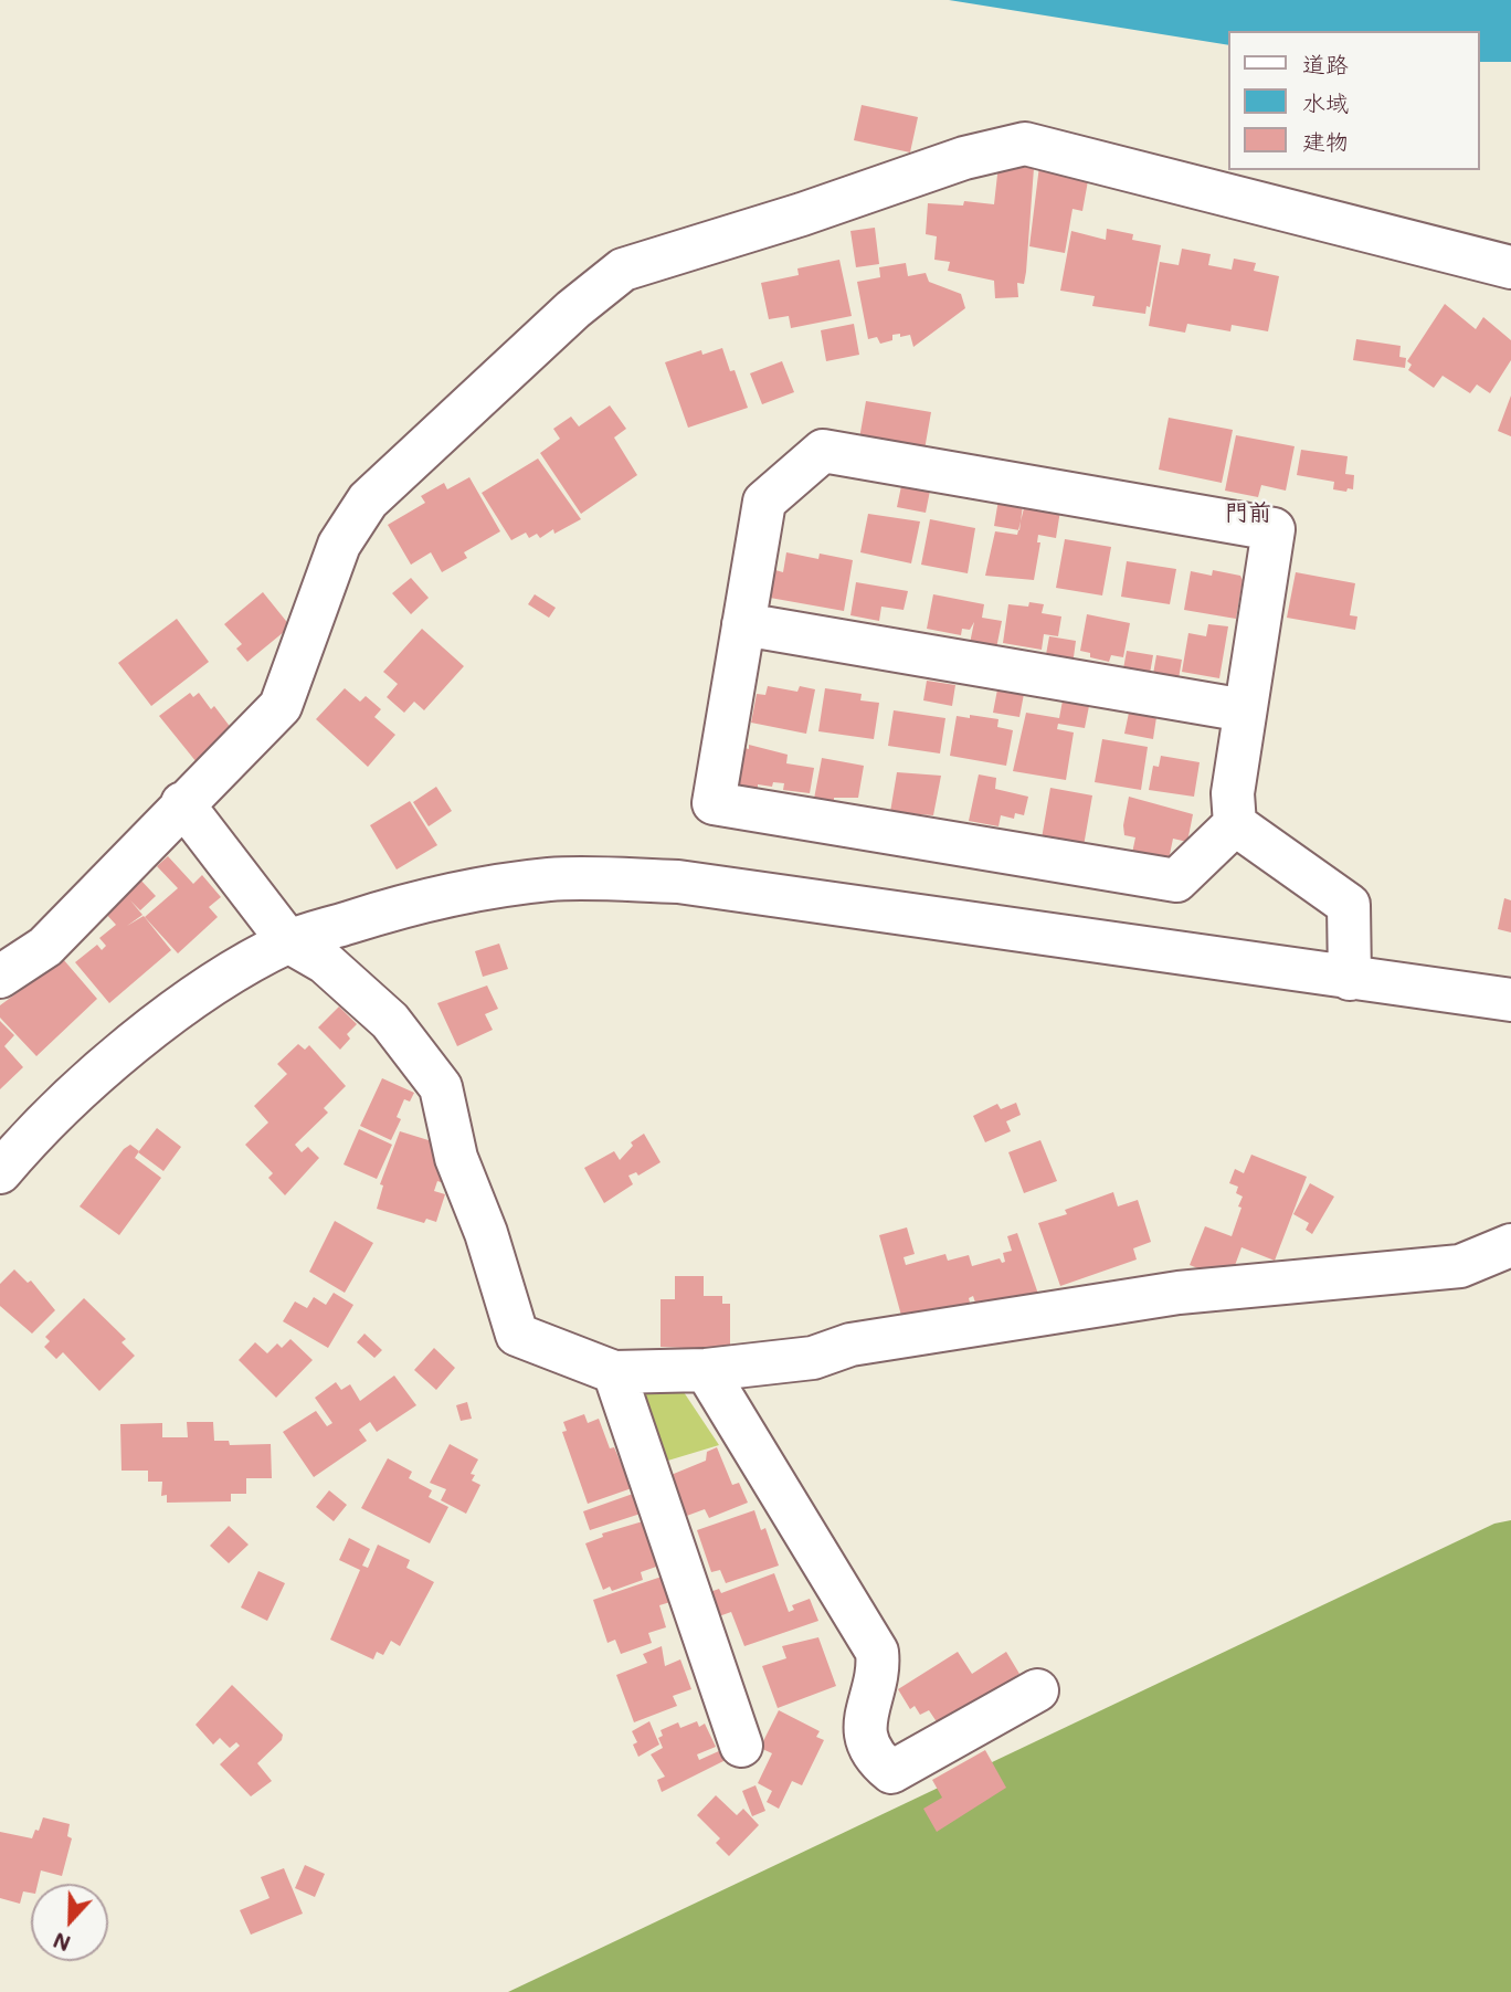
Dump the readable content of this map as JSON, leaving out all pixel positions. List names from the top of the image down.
{
  "districts": ["門前"],
  "legend": ["道路", "水域", "建物"],
  "north": "bottom"
}
